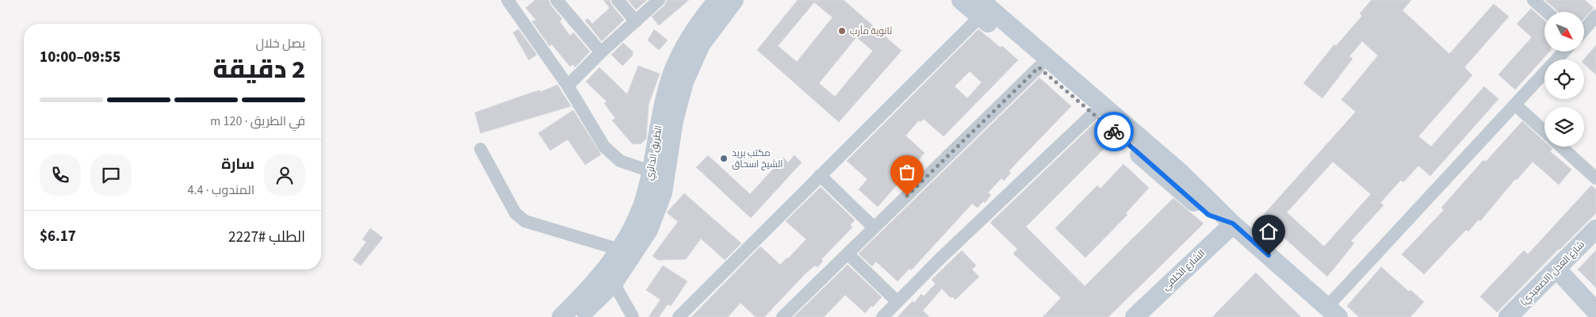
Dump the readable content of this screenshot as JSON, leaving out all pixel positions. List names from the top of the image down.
{
  "streets": {
    "street": ["الطريق الدائري", "الشارع الخلفي", "شارع العدل (الصعيدي)"]
  },
  "places": ["ثانوية مأرب", "مكتب بريد الشيخ اسحاق"],
  "north": "bottom right",
  "page": {
    "heading": ["2 دقيقة", "يصل خلال", "09:55–10:00"],
    "panel": [
      "سارة",
      "المندوب · 4.4",
      "الطلب #2227",
      "$6.17"
    ],
    "bar": "في الطريق · 120 m"
  }
}
